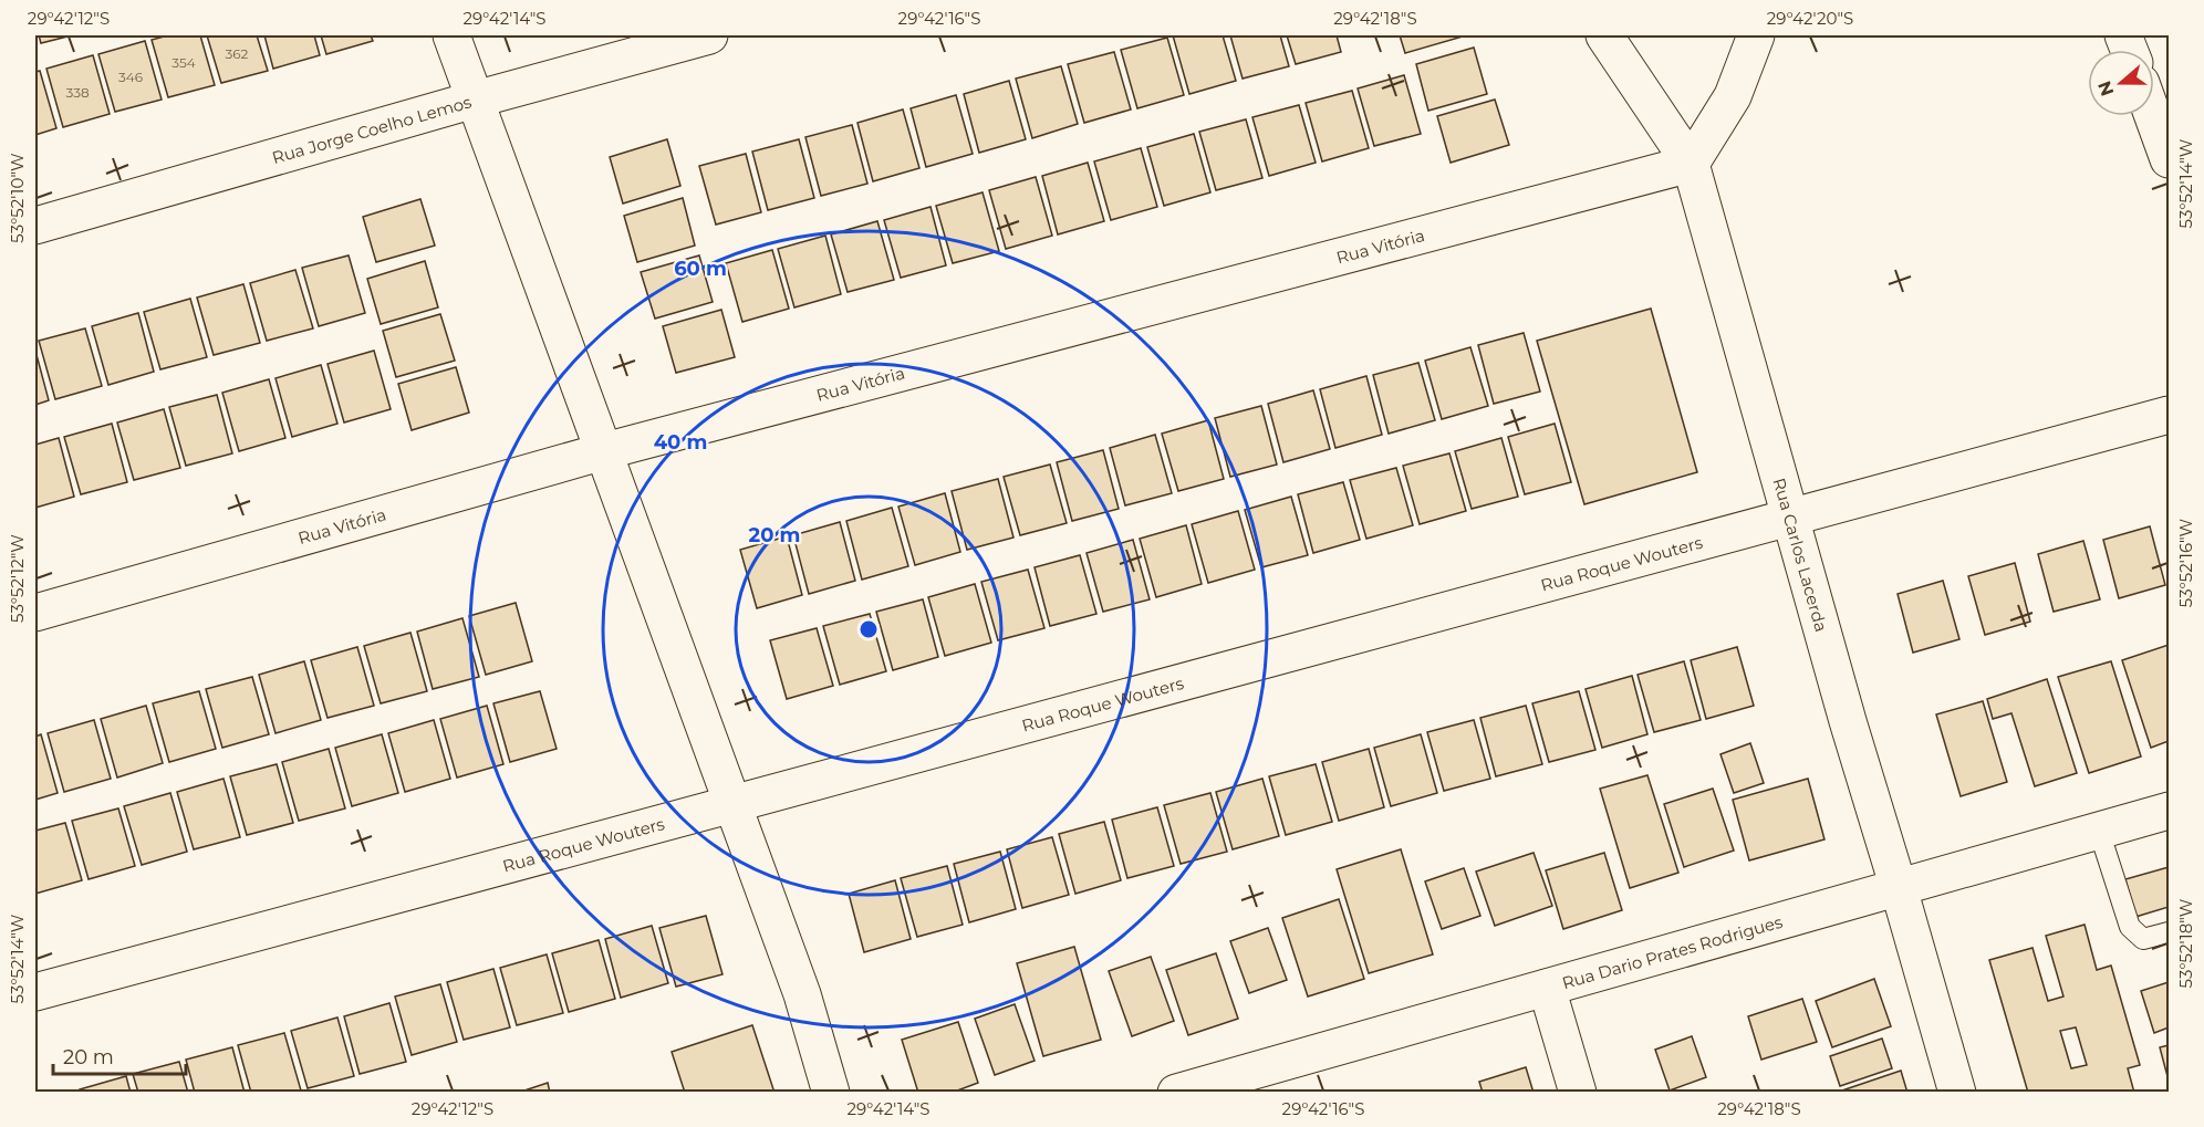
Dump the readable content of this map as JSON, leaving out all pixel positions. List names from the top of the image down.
{
  "streets": {
    "street": [
      "Rua Jorge Coelho Lemos",
      "Rua Vitória",
      "Rua Carlos Lacerda",
      "Rua Roque Wouters",
      "Rua Dario Prates Rodrigues"
    ]
  },
  "crossings": [
    ["Rua Vitória", "Rua Carlos Lacerda"],
    ["Rua Carlos Lacerda", "Rua Roque Wouters"],
    ["Rua Carlos Lacerda", "Rua Dario Prates Rodrigues"]
  ],
  "house_numbers": [
    "362",
    "354",
    "346",
    "338"
  ],
  "scale_bar": "20 m",
  "north": "left",
  "coordinates": [
    "29°42'12\"S",
    "29°42'14\"S",
    "29°42'16\"S",
    "29°42'18\"S",
    "29°42'20\"S",
    "53°52'14\"W",
    "53°52'10\"W",
    "53°52'16\"W",
    "53°52'12\"W",
    "53°52'18\"W"
  ],
  "rings": ["60 m", "40 m", "20 m"]
}
